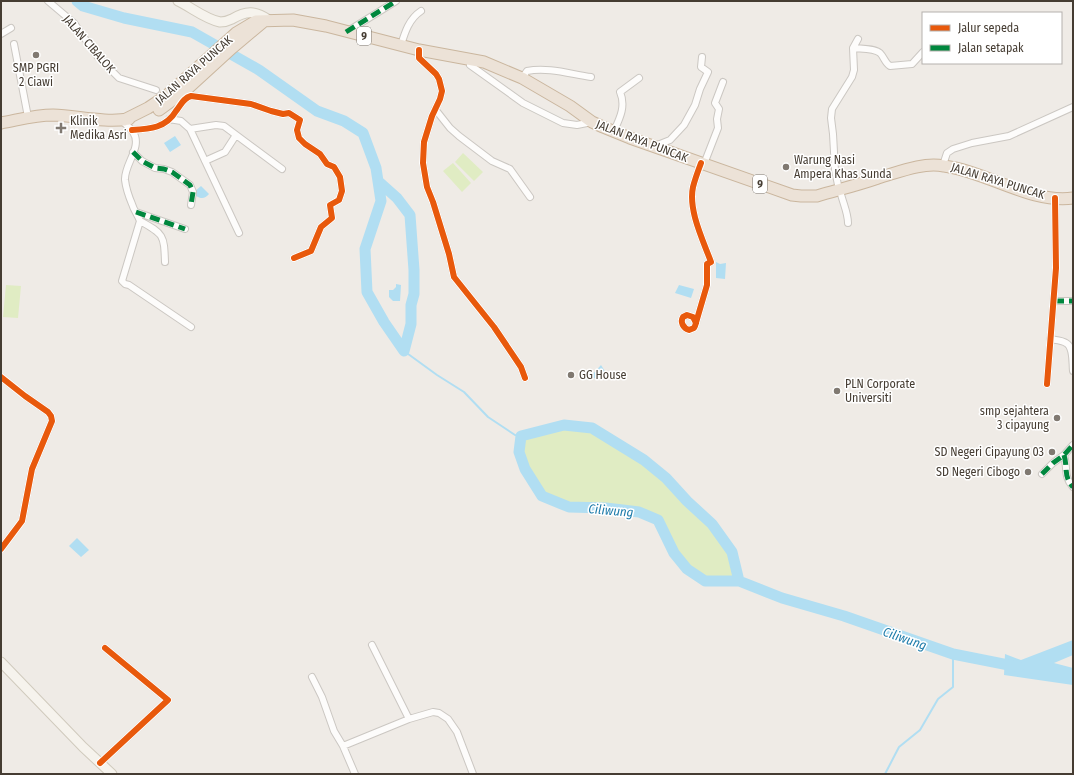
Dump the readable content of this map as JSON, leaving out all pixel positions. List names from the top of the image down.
{
  "streets": {
    "highway": ["9", "JALAN RAYA PUNCAK"],
    "street": ["JALAN CIBALOK"]
  },
  "water": ["Ciliwung"],
  "places": {
    "other": [
      "SMP PGRI 2 Ciawi",
      "Warung Nasi Ampera Khas Sunda",
      "GG House",
      "PLN Corporate Universiti",
      "smp sejahtera 3 cipayung",
      "SD Negeri Cipayung 03",
      "SD Negeri Cibogo"
    ],
    "health": ["Klinik Medika Asri"]
  },
  "legend": ["Jalur sepeda", "Jalan setapak"]
}
